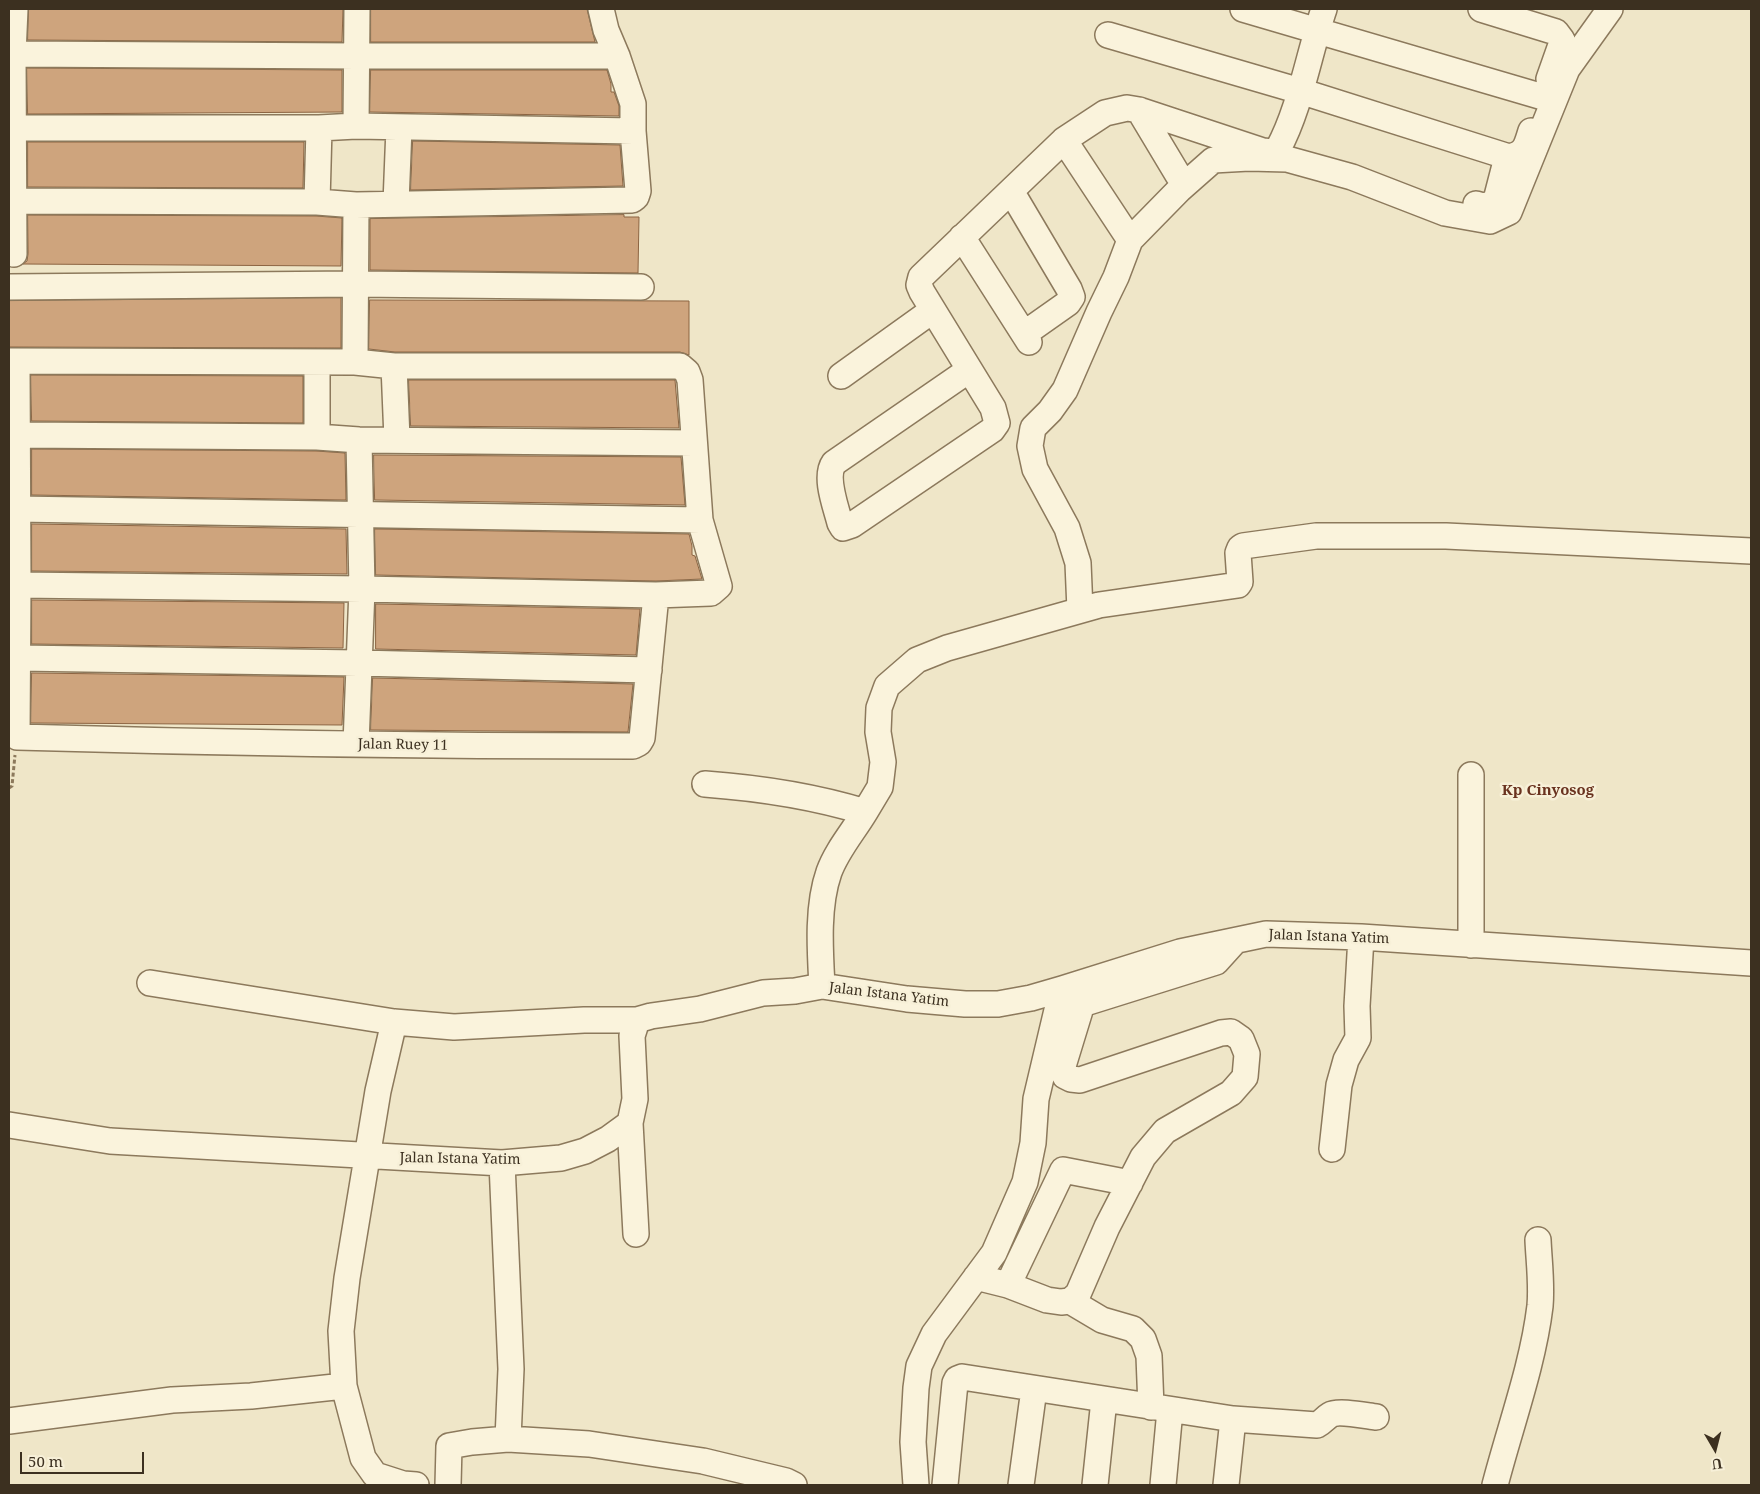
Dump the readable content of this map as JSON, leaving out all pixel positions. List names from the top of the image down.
{
  "streets": {
    "street": ["Jalan Ruey 11", "Jalan Istana Yatim"]
  },
  "districts": ["Kp Cinyosog"],
  "scale_bar": "50 m",
  "north": "bottom"
}
